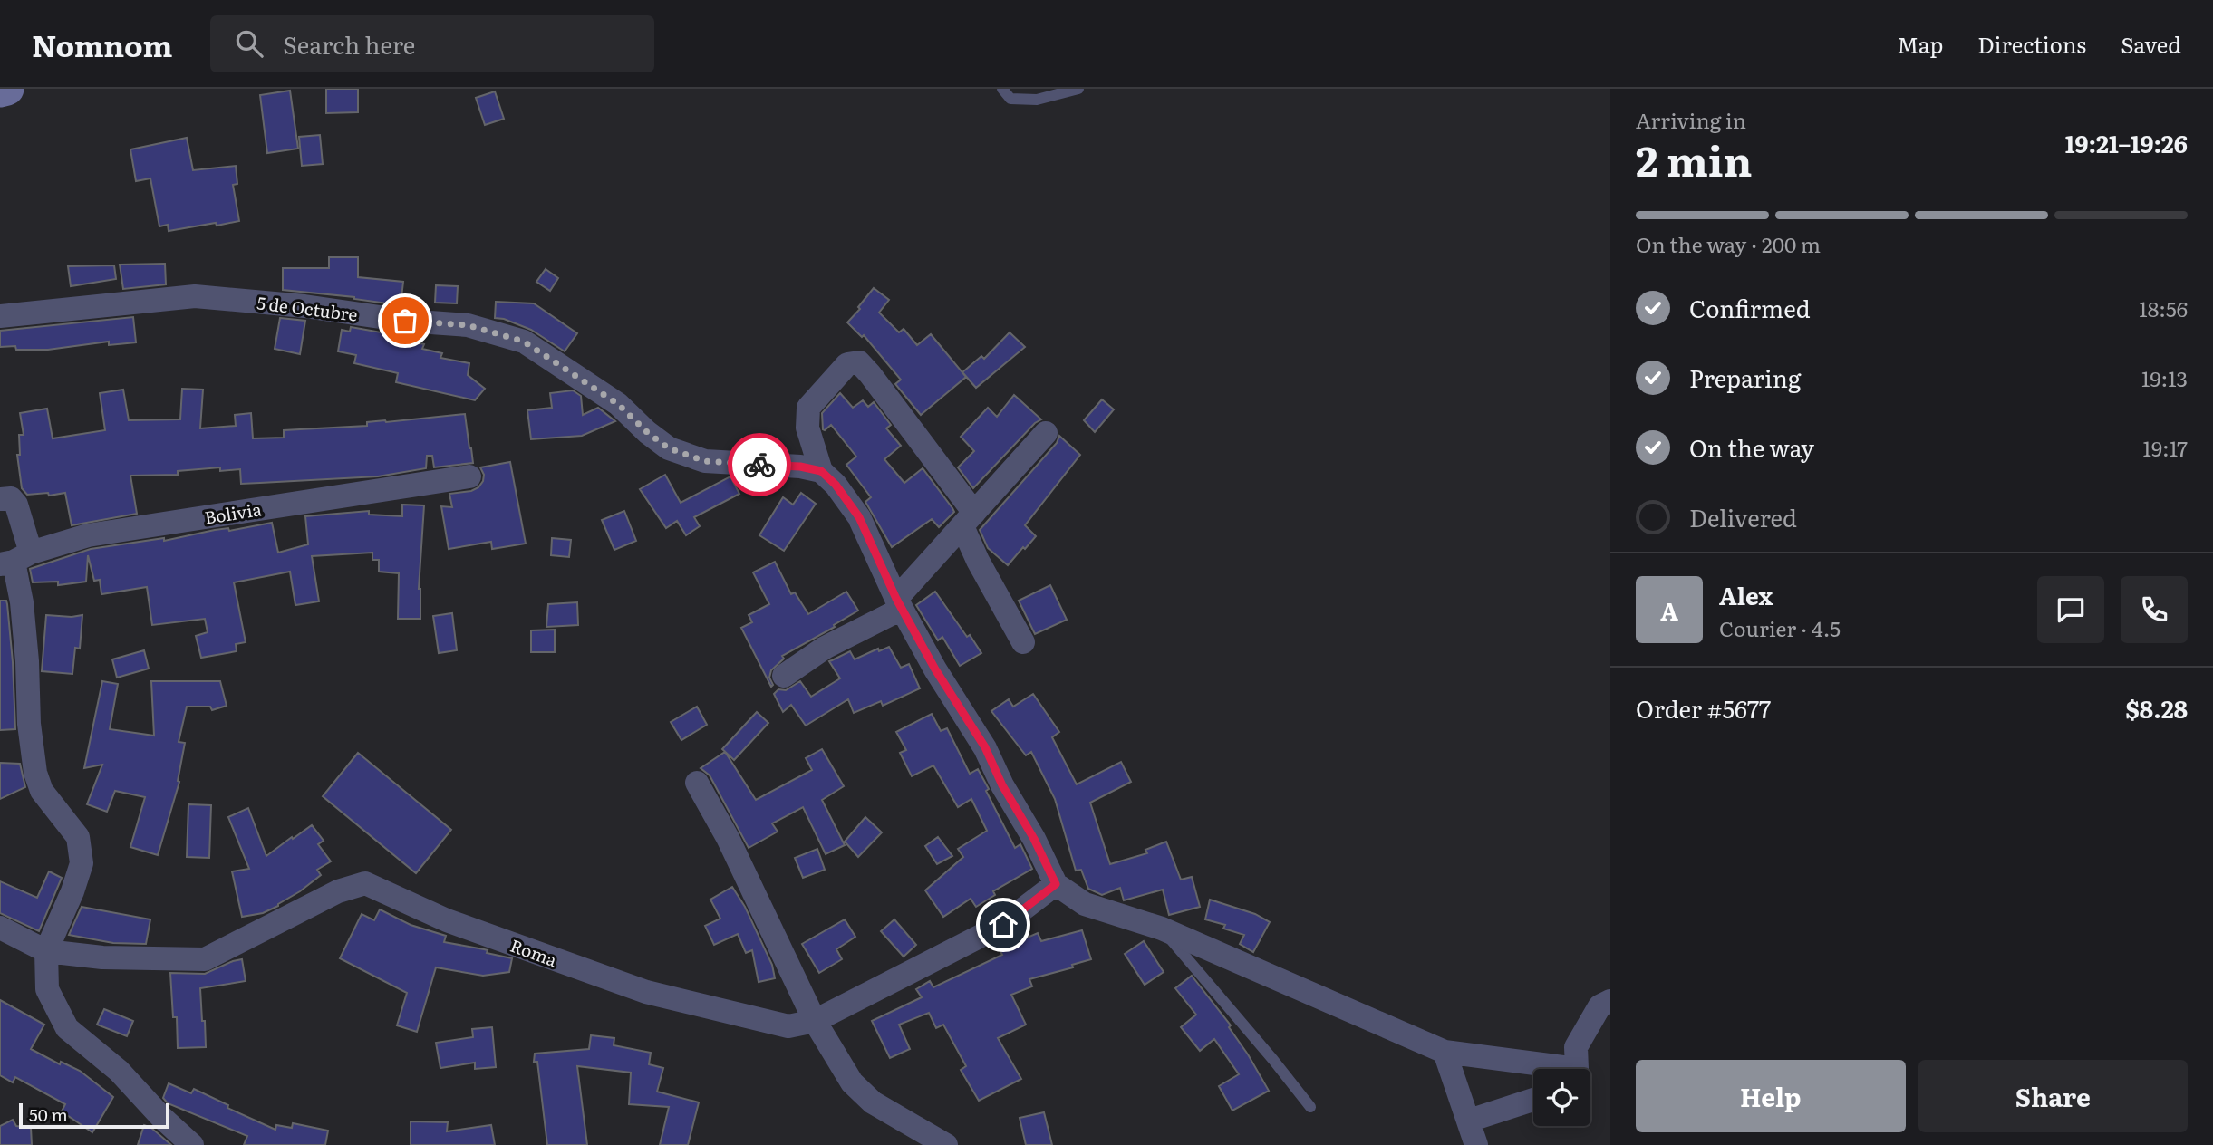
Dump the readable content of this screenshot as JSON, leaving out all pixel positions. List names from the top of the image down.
{
  "streets": {
    "street": ["5 de Octubre", "Bolivia", "Roma"]
  },
  "scale_bar": "50 m",
  "page": {
    "header": "Nomnom",
    "search": "Search here",
    "nav": ["Map", "Directions", "Saved"],
    "heading": ["2 min", "Arriving in", "19:21–19:26"],
    "panel": [
      "Alex",
      "Courier · 4.5",
      "Order #5677",
      "$8.28"
    ],
    "bar": "On the way · 200 m",
    "list": [
      ["Confirmed", "18:56"],
      ["Preparing", "19:13"],
      ["On the way", "19:17"],
      "Delivered"
    ],
    "round": "A",
    "buttons": ["Help", "Share"],
    "scale": "50 m"
  }
}
